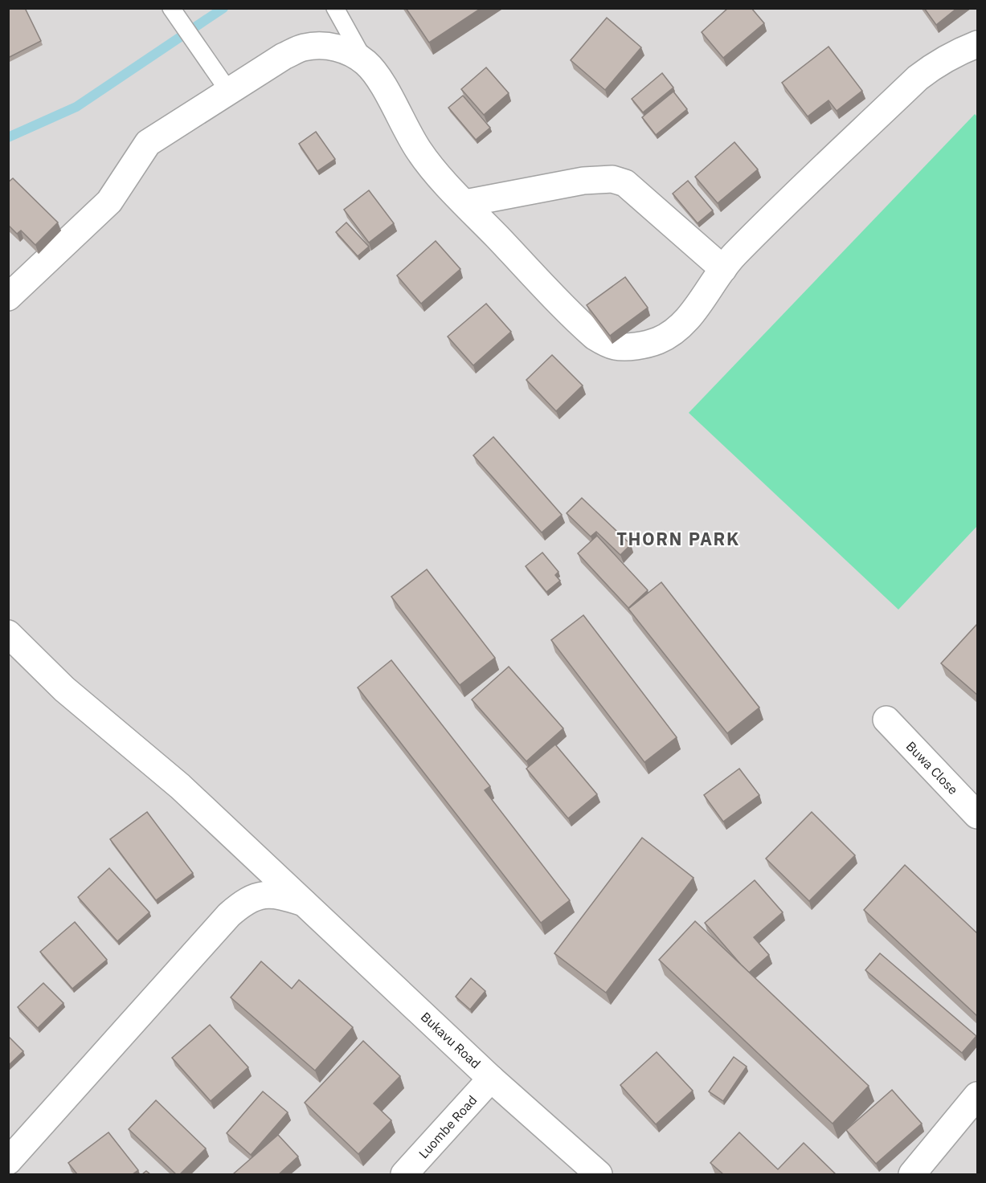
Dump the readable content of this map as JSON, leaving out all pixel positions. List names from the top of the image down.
{
  "streets": {
    "street": ["Buwa Close", "Bukavu Road", "Luombe Road"]
  },
  "crossings": [
    ["Bukavu Road", "Luombe Road"]
  ],
  "districts": ["THORN PARK"]
}
